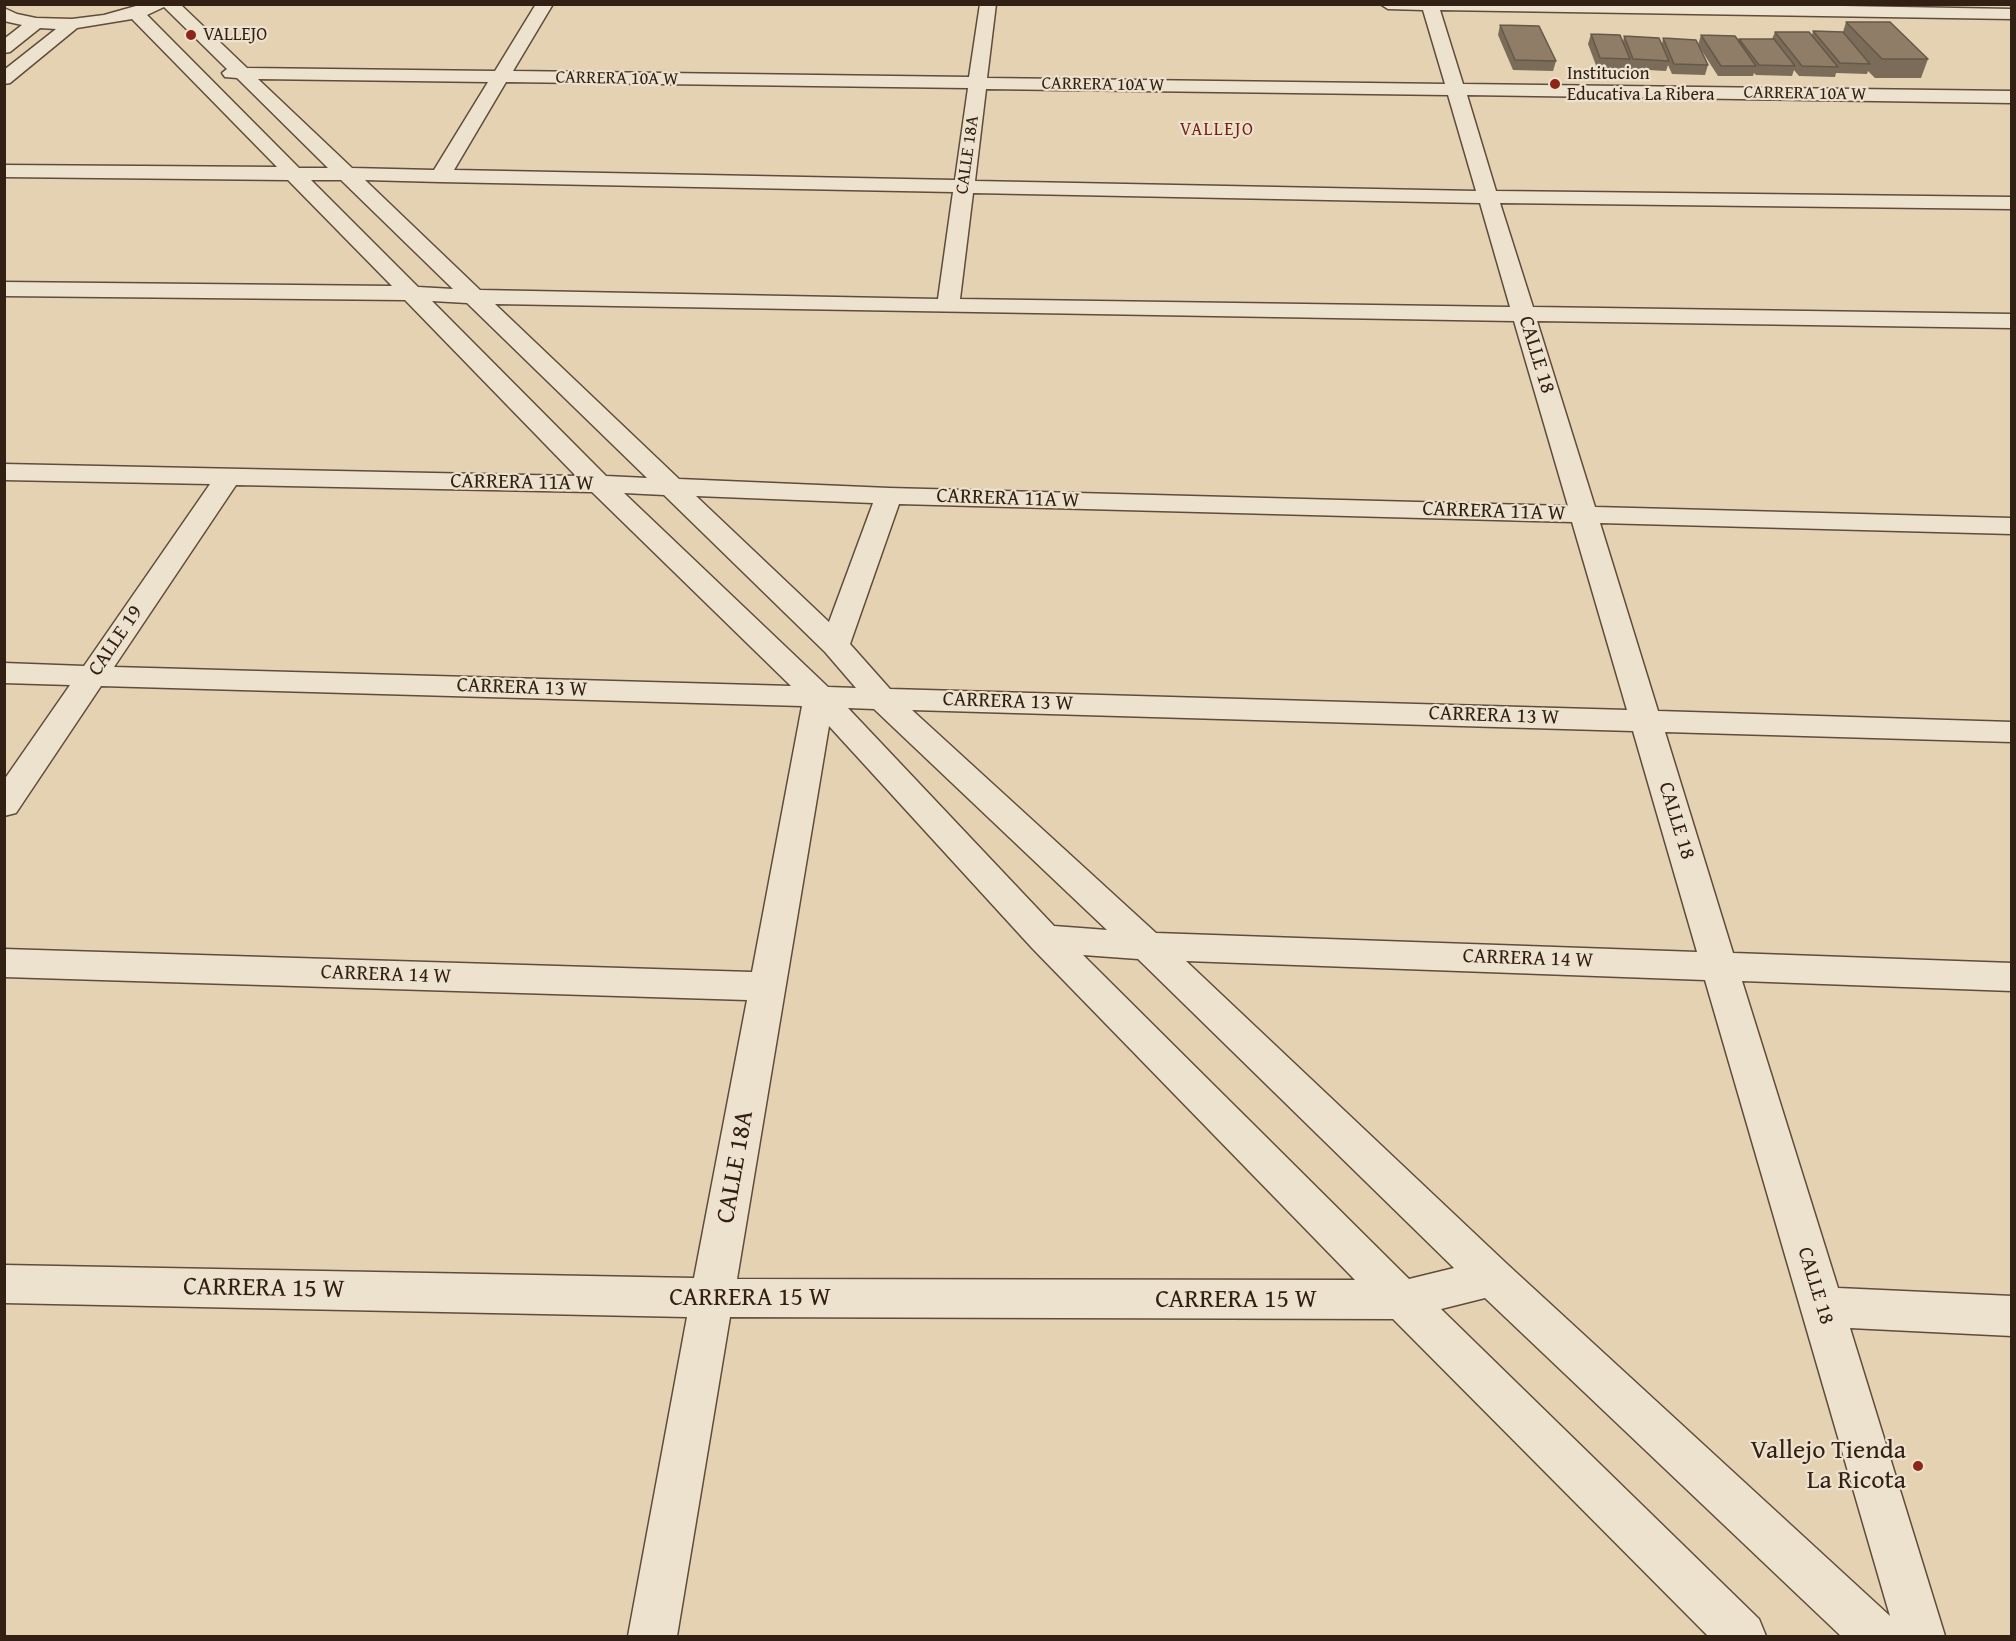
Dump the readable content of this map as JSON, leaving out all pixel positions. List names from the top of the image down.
{
  "streets": {
    "street": [
      "CARRERA 10A W",
      "CALLE 18A",
      "CALLE 18",
      "CARRERA 11A W",
      "CALLE 19",
      "CARRERA 13 W",
      "CARRERA 14 W",
      "CARRERA 15 W"
    ]
  },
  "crossings": [
    ["CARRERA 10A W", "CALLE 18A"],
    ["CARRERA 10A W", "CALLE 18"],
    ["CALLE 18A", "CARRERA 13 W"],
    ["CALLE 18A", "CARRERA 14 W"],
    ["CALLE 18A", "CARRERA 15 W"],
    ["CALLE 18", "CARRERA 11A W"],
    ["CALLE 18", "CARRERA 13 W"],
    ["CALLE 18", "CARRERA 14 W"],
    ["CARRERA 11A W", "CALLE 19"],
    ["CALLE 19", "CARRERA 13 W"]
  ],
  "districts": ["VALLEJO"],
  "places": ["VALLEJO", "Institucion Educativa La Ribera", "Vallejo Tienda La Ricota"]
}
